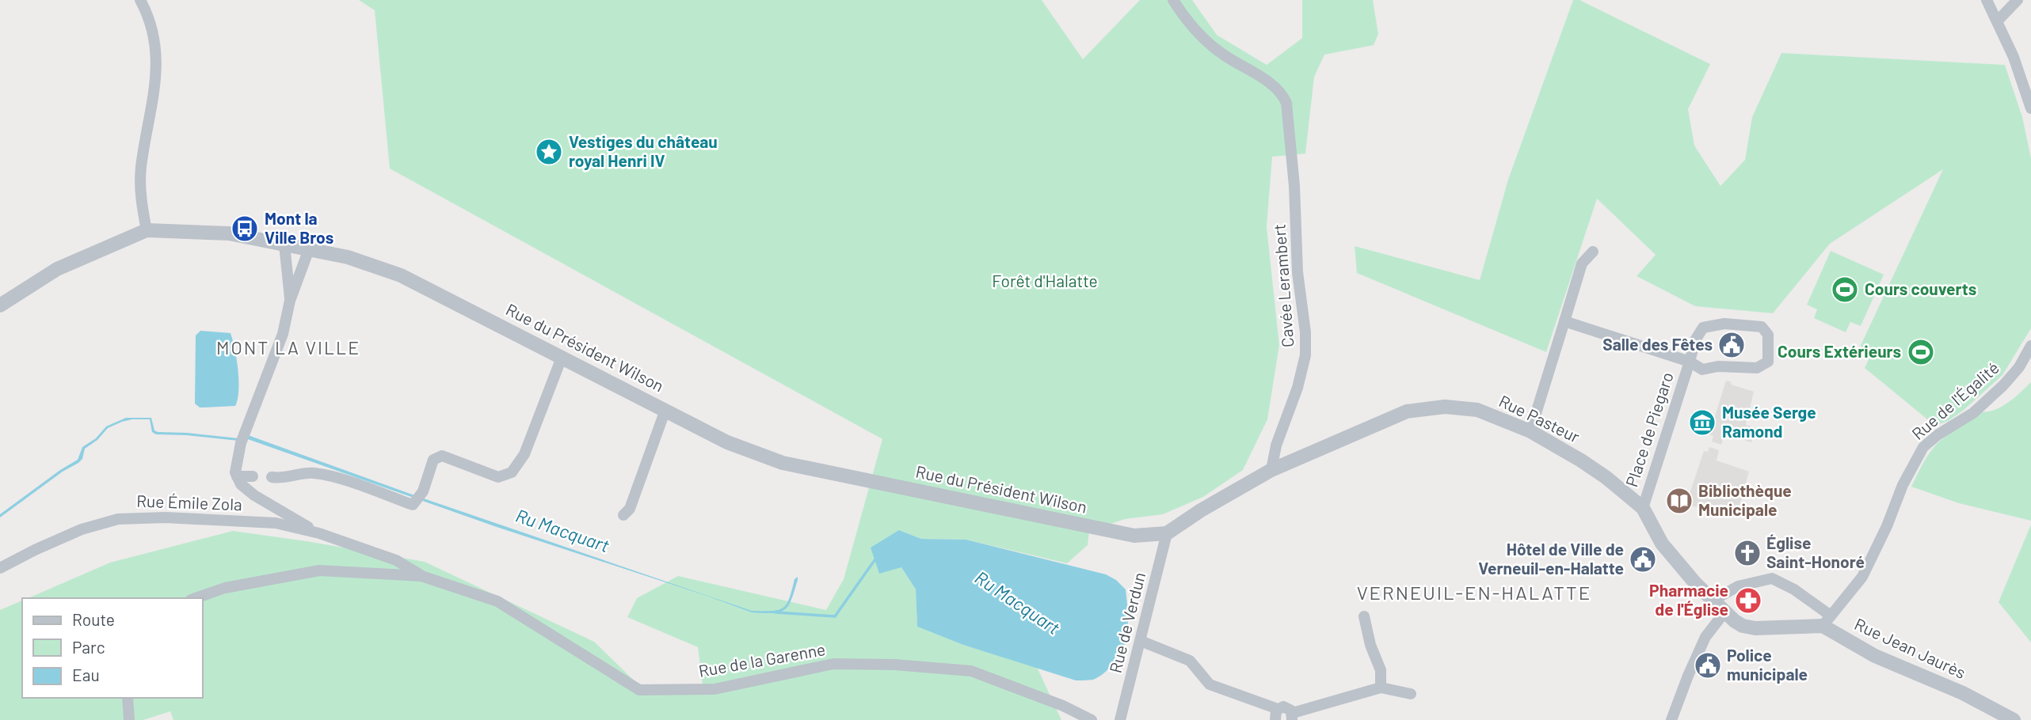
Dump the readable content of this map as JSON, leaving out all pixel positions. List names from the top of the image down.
{
  "streets": {
    "street": [
      "Cavée Lerambert",
      "Rue du Président Wilson",
      "Rue de l'Égalité",
      "Rue Pasteur",
      "Place de Piegaro",
      "Rue Émile Zola",
      "Rue de Verdun",
      "Rue Jean Jaurès",
      "Rue de la Garenne"
    ]
  },
  "crossings": [
    ["Cavée Lerambert", "Rue Pasteur"],
    ["Rue du Président Wilson", "Rue Pasteur"],
    ["Rue du Président Wilson", "Rue de Verdun"],
    ["Rue de l'Égalité", "Rue Jean Jaurès"],
    ["Rue Pasteur", "Place de Piegaro"],
    ["Rue Pasteur", "Rue de Verdun"]
  ],
  "districts": ["MONT LA VILLE", "VERNEUIL-EN-HALATTE"],
  "water": ["Ru Macquart"],
  "parks": ["Forêt d'Halatte"],
  "places": {
    "place": ["Vestiges du château royal Henri IV"],
    "bus stop": ["Mont la Ville Bros"],
    "sports": ["Cours couverts", "Cours Extérieurs"],
    "public building": ["Salle des Fêtes", "Hôtel de Ville de Verneuil-en-Halatte", "Police municipale"],
    "museum": ["Musée Serge Ramond"],
    "library": ["Bibliothèque Municipale"],
    "church": ["Église Saint-Honoré"],
    "pharmacy": ["Pharmacie de l'Église"]
  },
  "legend": ["Route", "Parc", "Eau"]
}
